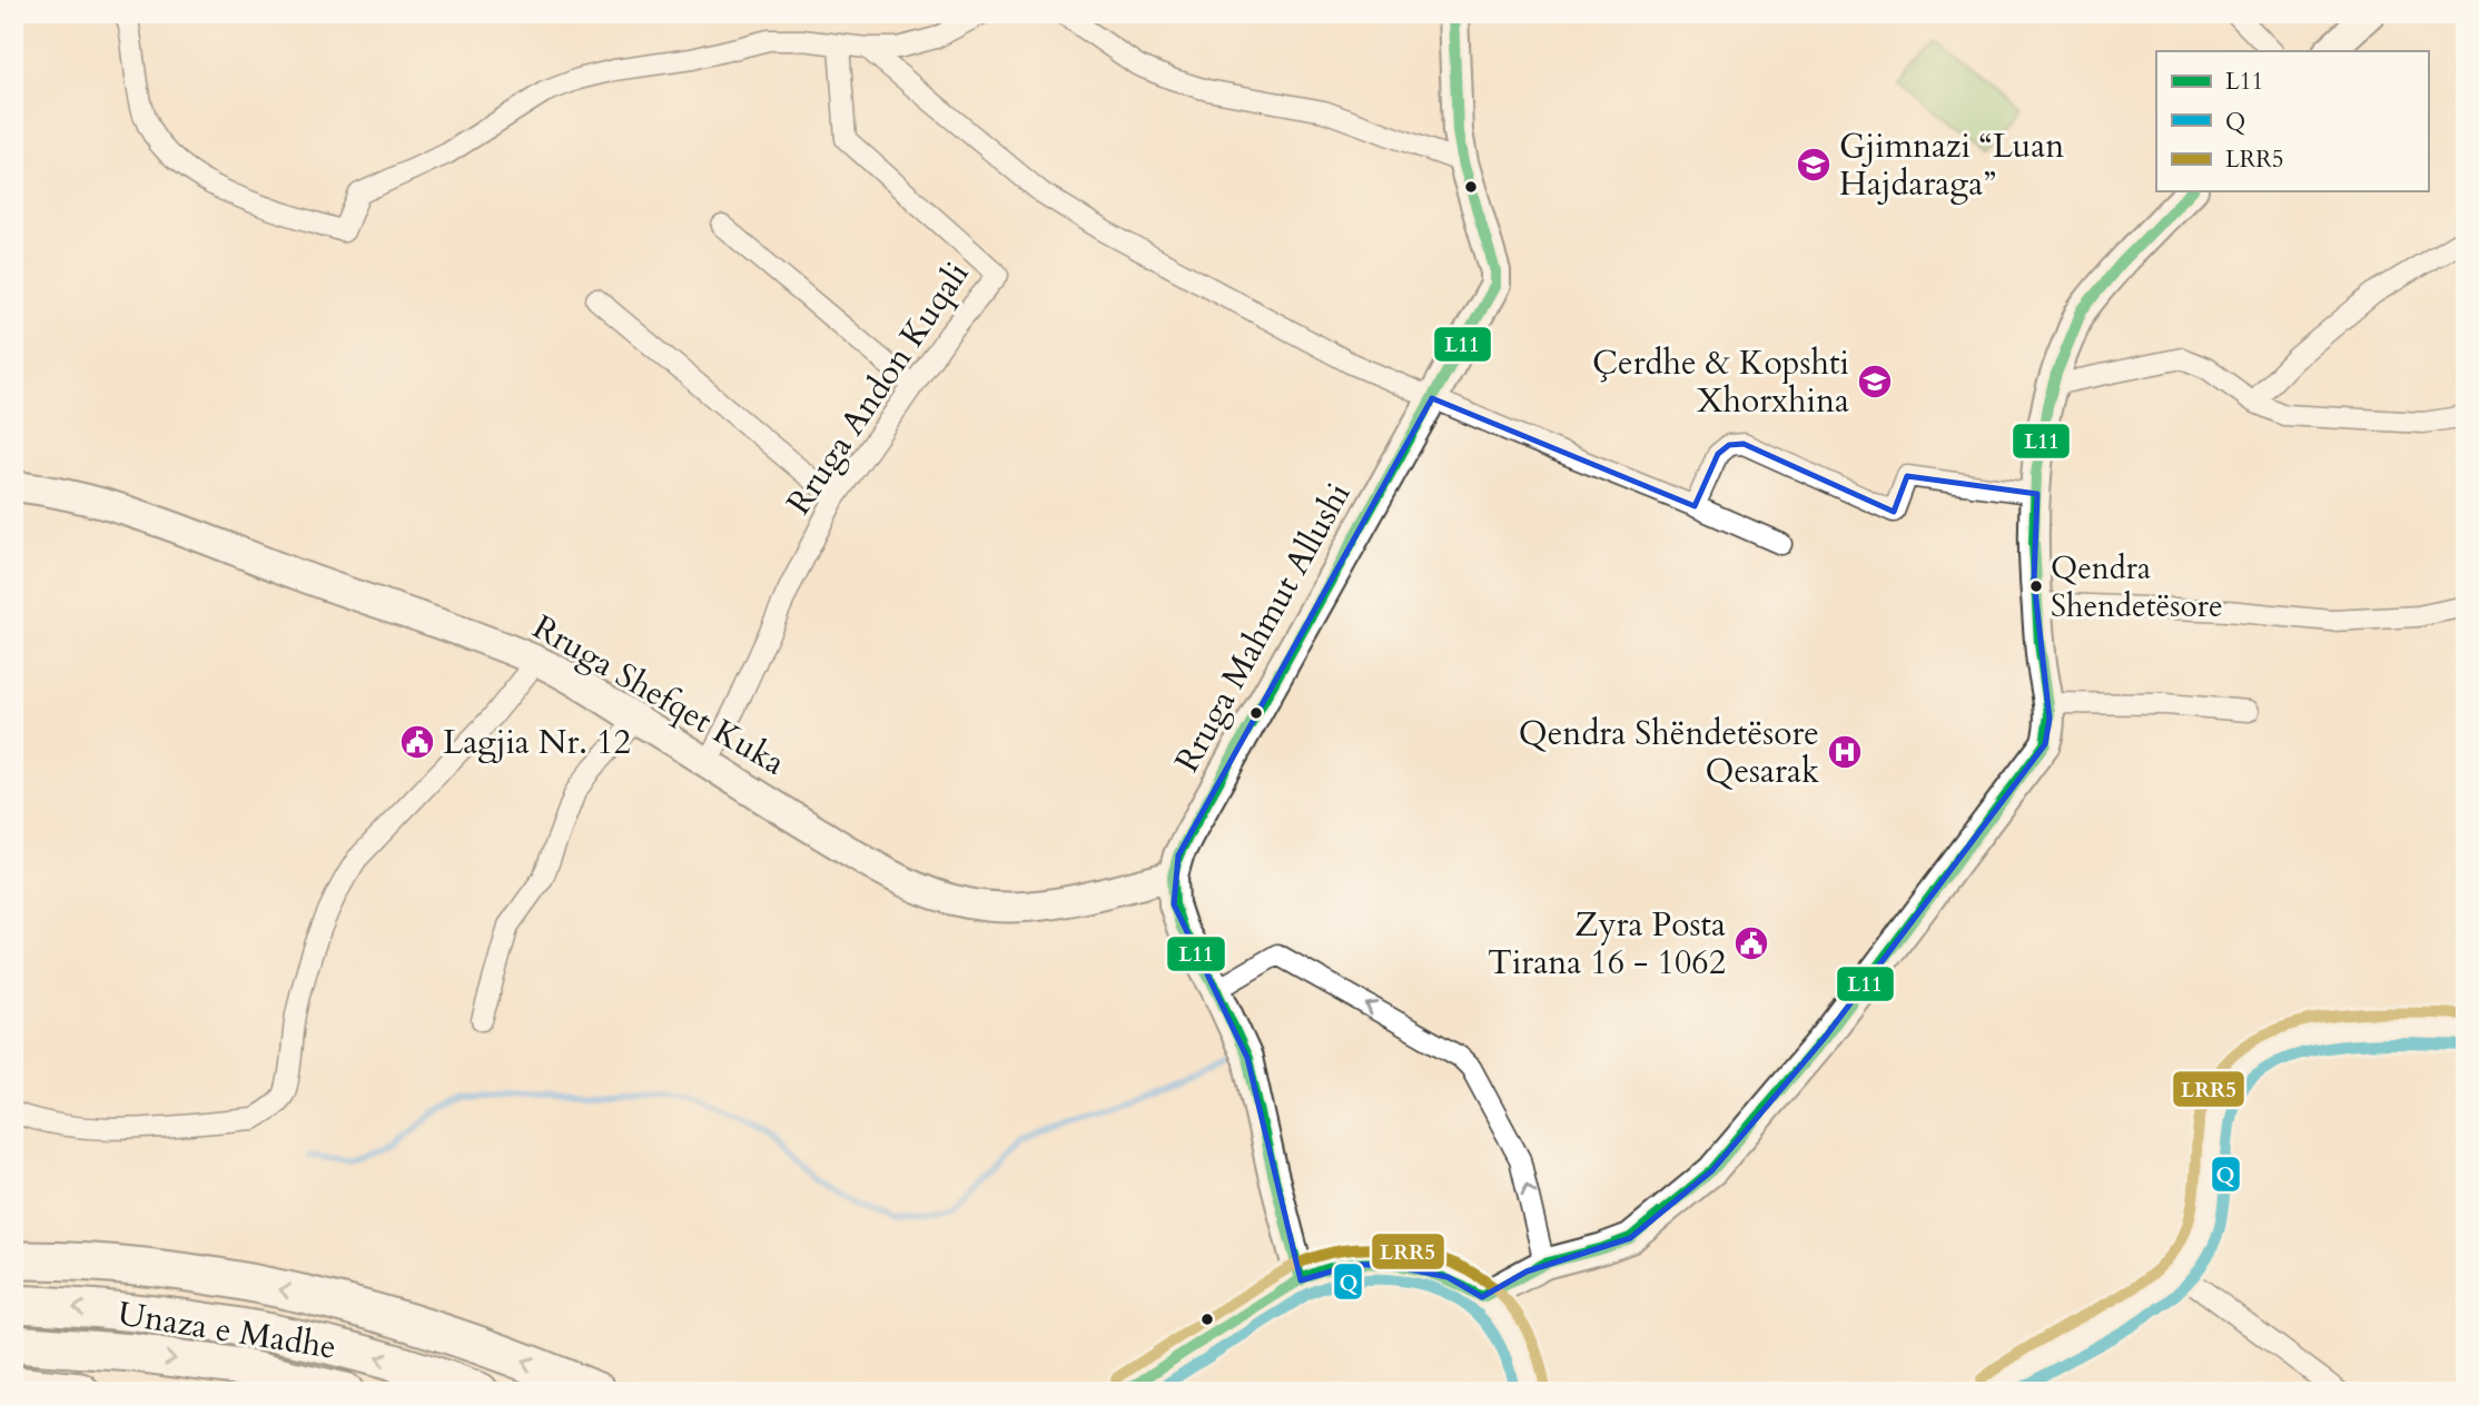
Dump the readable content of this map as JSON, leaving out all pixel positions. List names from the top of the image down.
{
  "streets": {
    "highway": ["Unaza e Madhe"],
    "street": ["Rruga Andon Kuqali", "Rruga Mahmut Allushi", "Rruga Shefqet Kuka"]
  },
  "crossings": [
    ["Rruga Andon Kuqali", "Rruga Shefqet Kuka"],
    ["Rruga Mahmut Allushi", "Rruga Shefqet Kuka"]
  ],
  "places": {
    "school or university": ["Gjimnazi “Luan Hajdaraga”", "Çerdhe & Kopshti Xhorxhina"],
    "other": ["Qendra Shendetësore"],
    "public building": ["Lagjia Nr. 12", "Zyra Posta Tirana 16 - 1062"],
    "hospital": ["Qendra Shëndetësore Qesarak"]
  },
  "lines": ["transit line L11", "transit line LRR5", "transit line Q"],
  "legend": ["L11", "Q", "LRR5"]
}
